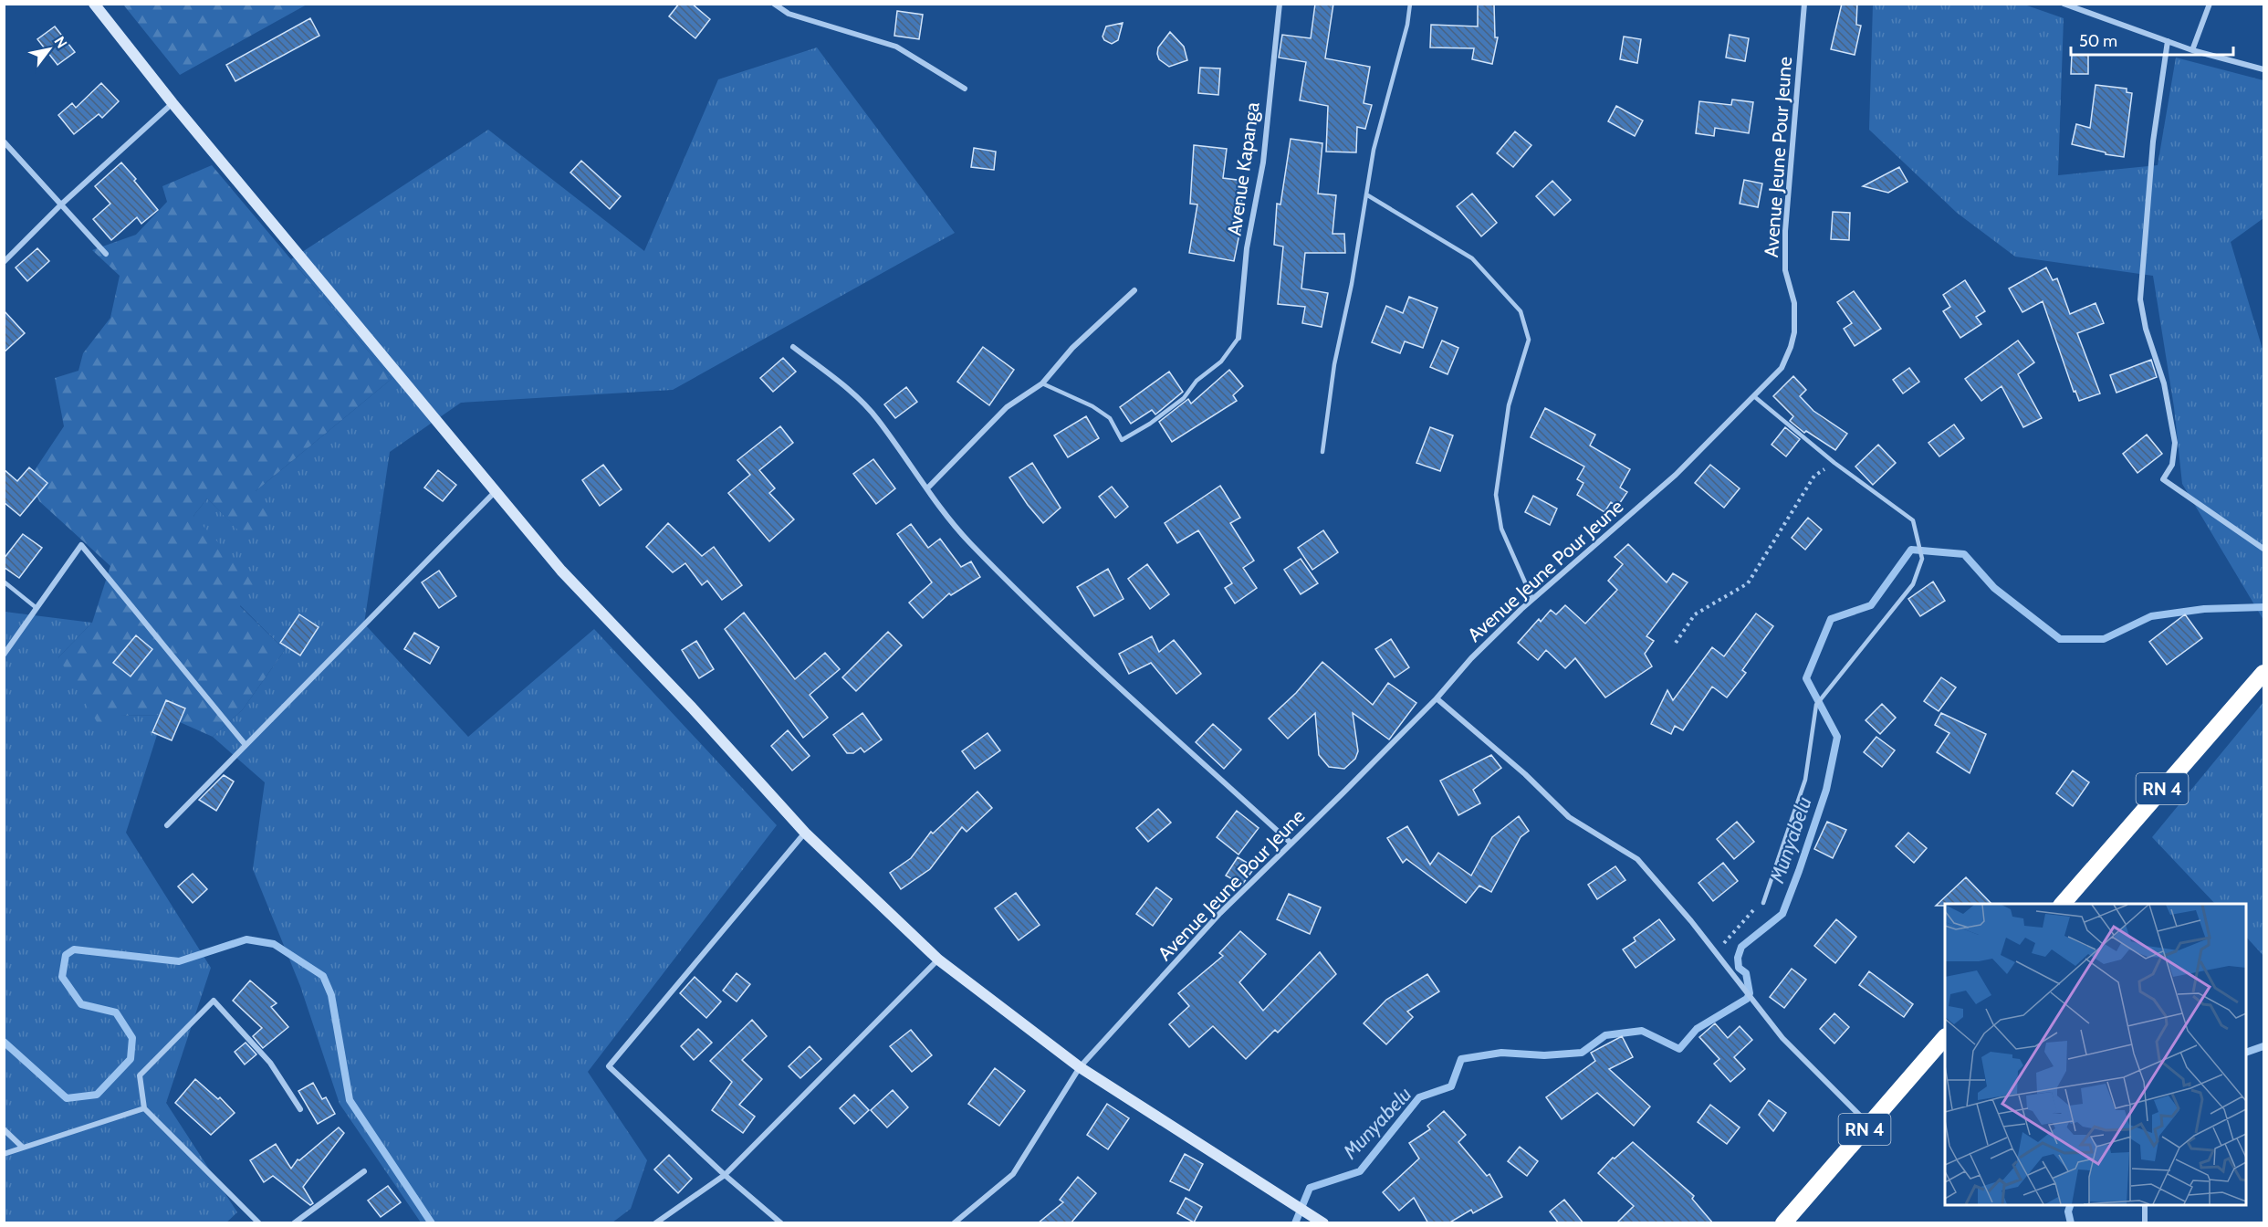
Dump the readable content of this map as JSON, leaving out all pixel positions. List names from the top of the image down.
{
  "streets": {
    "highway": ["RN 4"],
    "street": ["Avenue Jeune Pour Jeune", "Avenue Kapanga"]
  },
  "water": ["Munyabelu"],
  "scale_bar": "50 m",
  "north": "top right"
}
